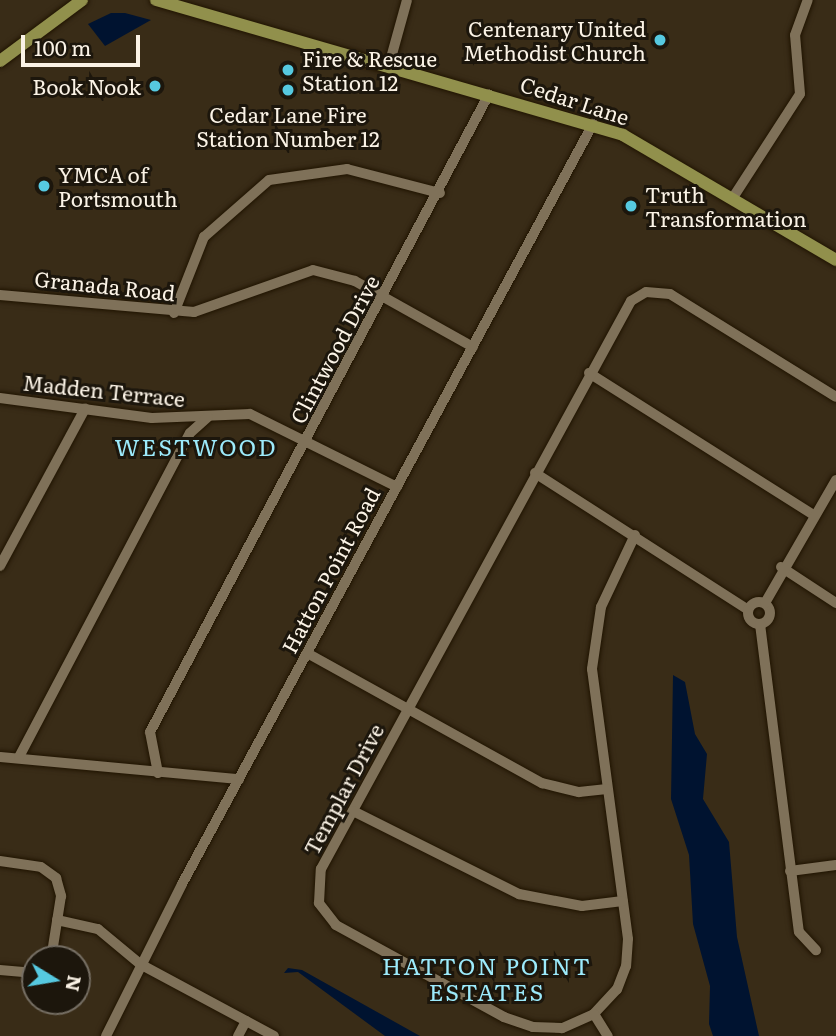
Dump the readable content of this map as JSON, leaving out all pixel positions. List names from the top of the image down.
{
  "streets": {
    "main road": ["Cedar Lane"],
    "street": [
      "Granada Road",
      "Clintwood Drive",
      "Madden Terrace",
      "Hatton Point Road",
      "Templar Drive"
    ]
  },
  "crossings": [
    ["Cedar Lane", "Clintwood Drive"],
    ["Cedar Lane", "Hatton Point Road"],
    ["Granada Road", "Clintwood Drive"],
    ["Granada Road", "Hatton Point Road"],
    ["Clintwood Drive", "Madden Terrace"],
    ["Madden Terrace", "Hatton Point Road"]
  ],
  "districts": ["WESTWOOD", "HATTON POINT ESTATES"],
  "places": [
    "Centenary United Methodist Church",
    "Fire & Rescue Station 12",
    "Book Nook",
    "Cedar Lane Fire Station Number 12",
    "YMCA of Portsmouth",
    "Truth Transformation"
  ],
  "scale_bar": "100 m",
  "north": "right"
}
